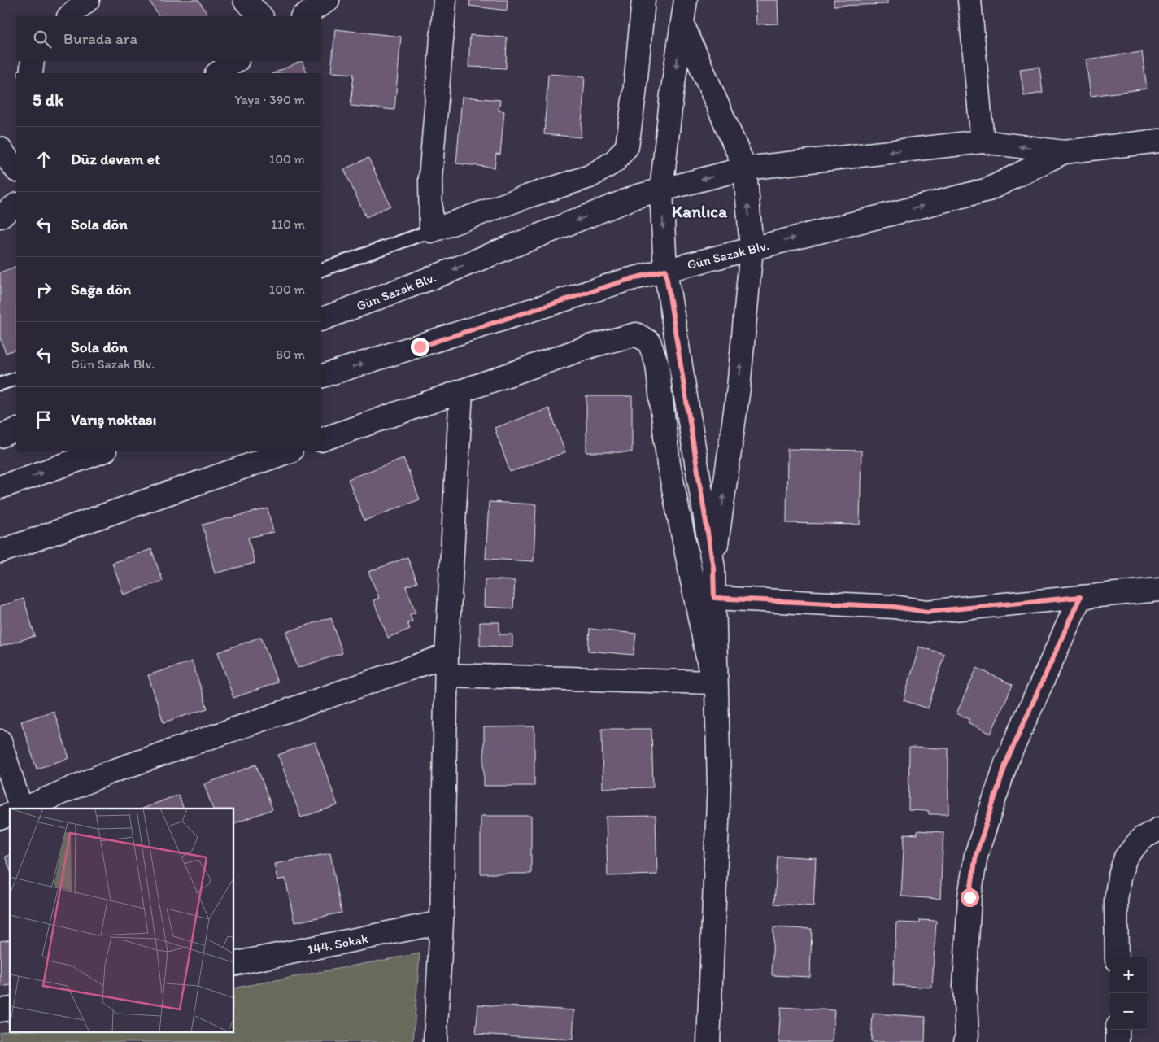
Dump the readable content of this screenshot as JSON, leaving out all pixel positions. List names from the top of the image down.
{
  "streets": {
    "street": ["Gün Sazak Blv.", "144. Sokak"]
  },
  "districts": ["Kanlıca"],
  "page": {
    "search": "Burada ara",
    "heading": ["5 dk", "Yaya · 390 m"],
    "list": [
      ["Düz devam et", "100 m"],
      ["Sola dön", "110 m"],
      ["Sağa dön", "100 m"],
      ["Sola dön", "Gün Sazak Blv.", "80 m"],
      "Varış noktası"
    ],
    "map_buttons": ["+", "−"]
  }
}
